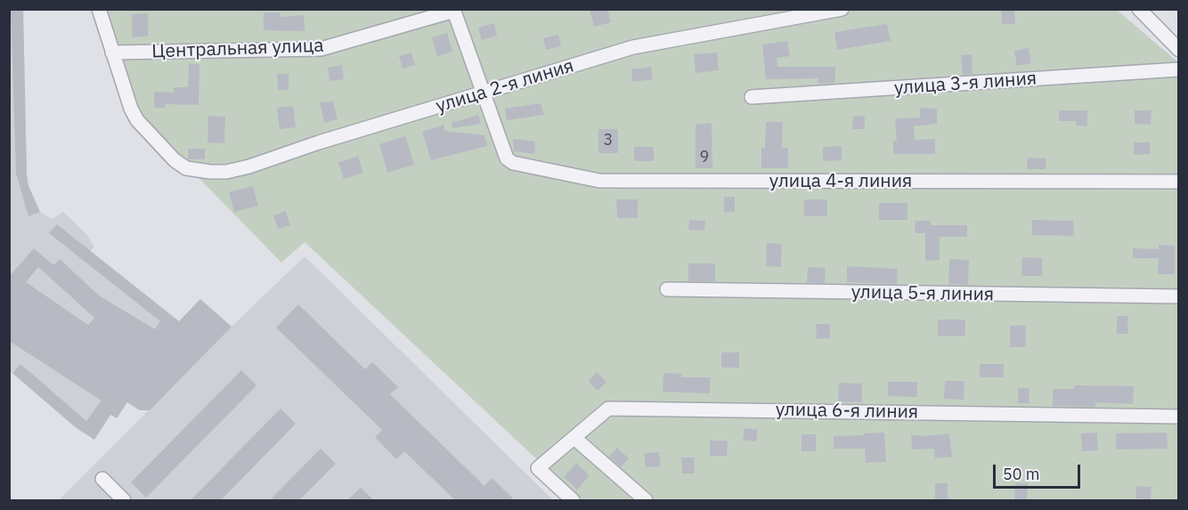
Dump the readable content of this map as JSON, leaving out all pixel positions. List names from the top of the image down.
{
  "streets": {
    "street": [
      "Центральная улица",
      "улица 3-я линия",
      "улица 2-я линия",
      "улица 4-я линия",
      "улица 5-я линия",
      "улица 6-я линия"
    ]
  },
  "crossings": [
    ["Центральная улица", "улица 2-я линия"],
    ["улица 2-я линия", "улица 4-я линия"]
  ],
  "house_numbers": ["3", "9"],
  "scale_bar": "50 m"
}
